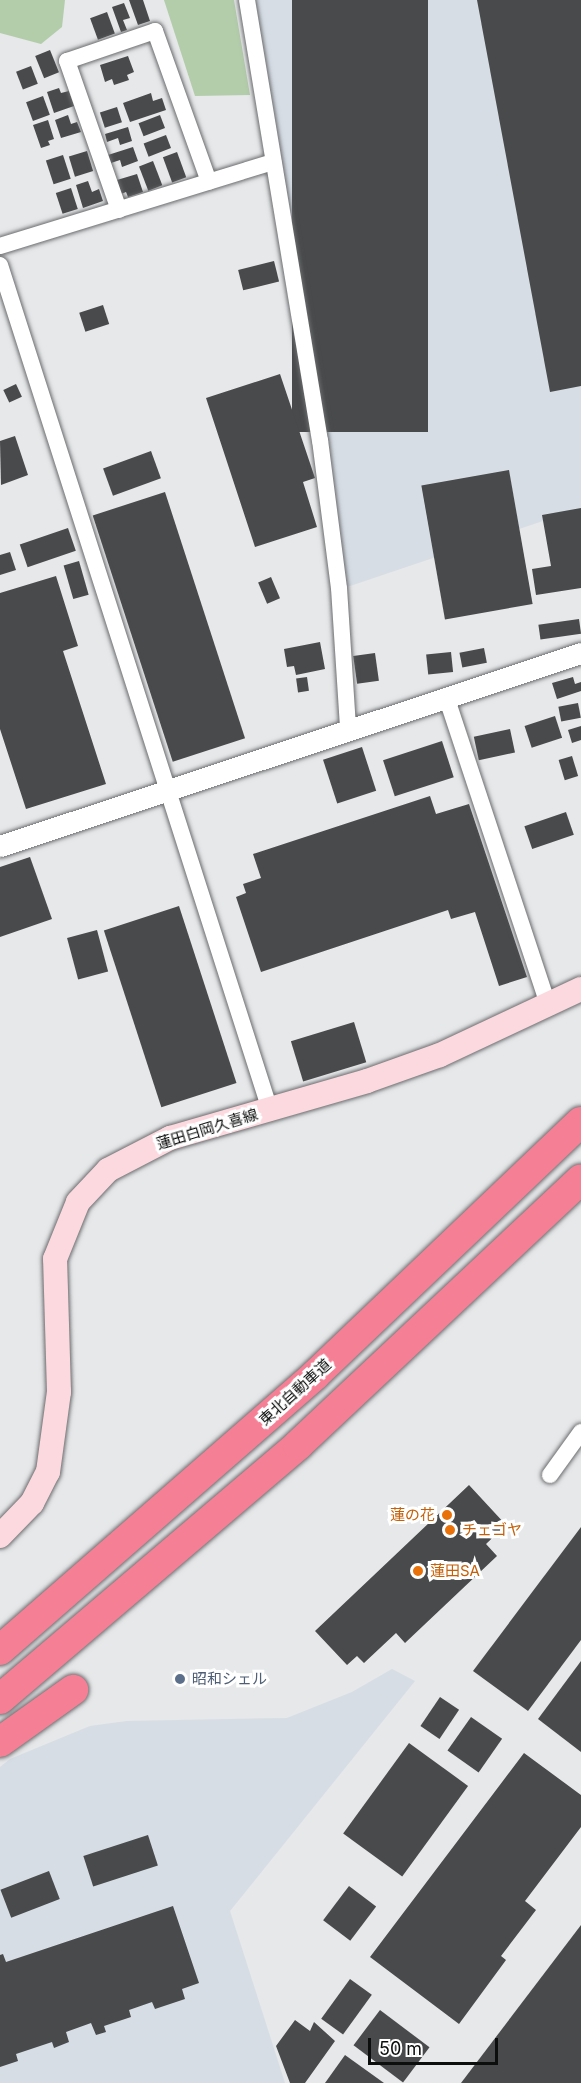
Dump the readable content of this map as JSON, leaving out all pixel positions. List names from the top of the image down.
{
  "streets": {
    "highway": ["東北自動車道"],
    "main road": ["蓮田白岡久喜線"]
  },
  "places": [
    "蓮の花",
    "チェゴヤ",
    "蓮田SA",
    "昭和シェル"
  ],
  "scale_bar": "50 m"
}
